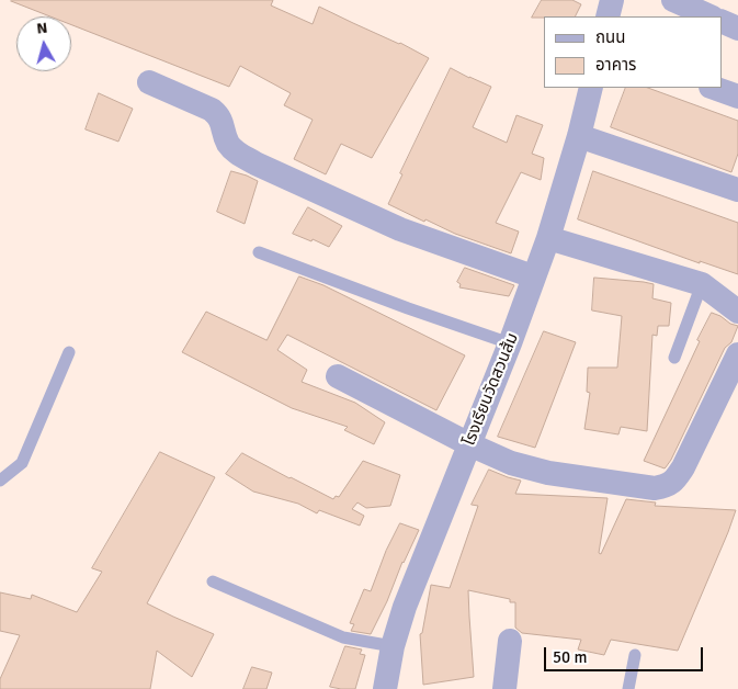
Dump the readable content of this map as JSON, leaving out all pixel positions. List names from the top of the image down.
{
  "streets": {
    "street": ["โรงเรียนวัดสวนส้ม"]
  },
  "legend": ["ถนน", "อาคาร"],
  "scale_bar": "50 m",
  "north": "top"
}
